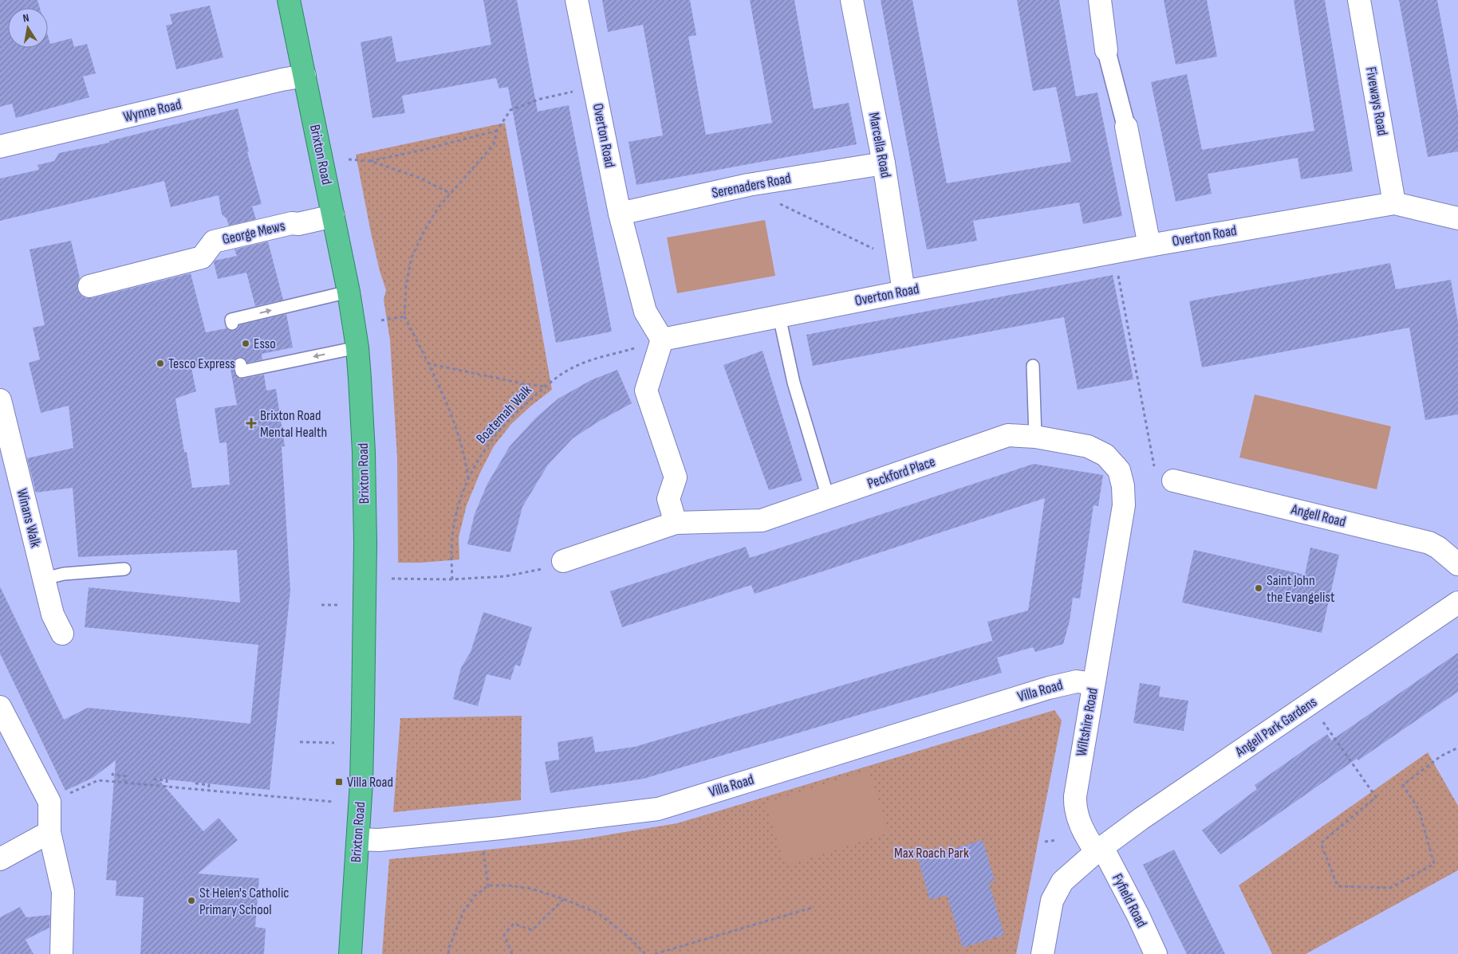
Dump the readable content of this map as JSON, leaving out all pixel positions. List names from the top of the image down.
{
  "streets": {
    "highway": ["Brixton Road"],
    "street": [
      "Fiveways Road",
      "Wynne Road",
      "Overton Road",
      "Marcella Road",
      "Serenaders Road",
      "George Mews",
      "Peckford Place",
      "Angell Road",
      "Winans Walk",
      "Villa Road",
      "Wiltshire Road",
      "Angell Park Gardens",
      "Fyfield Road"
    ],
    "path": ["Boatemah Walk"]
  },
  "crossings": [
    ["Fiveways Road", "Overton Road"],
    ["Wynne Road", "Brixton Road"],
    ["Overton Road", "Marcella Road"],
    ["Overton Road", "Serenaders Road"],
    ["Overton Road", "Boatemah Walk"],
    ["Marcella Road", "Serenaders Road"],
    ["Brixton Road", "George Mews"],
    ["Brixton Road", "Villa Road"],
    ["Peckford Place", "Wiltshire Road"],
    ["Villa Road", "Wiltshire Road"],
    ["Wiltshire Road", "Angell Park Gardens"],
    ["Wiltshire Road", "Fyfield Road"],
    ["Angell Park Gardens", "Fyfield Road"]
  ],
  "parks": ["Max Roach Park"],
  "places": {
    "other": [
      "Esso",
      "Tesco Express",
      "Saint John the Evangelist",
      "St Helen's Catholic Primary School"
    ],
    "health": ["Brixton Road Mental Health"],
    "transit": ["Villa Road"]
  },
  "north": "top"
}
